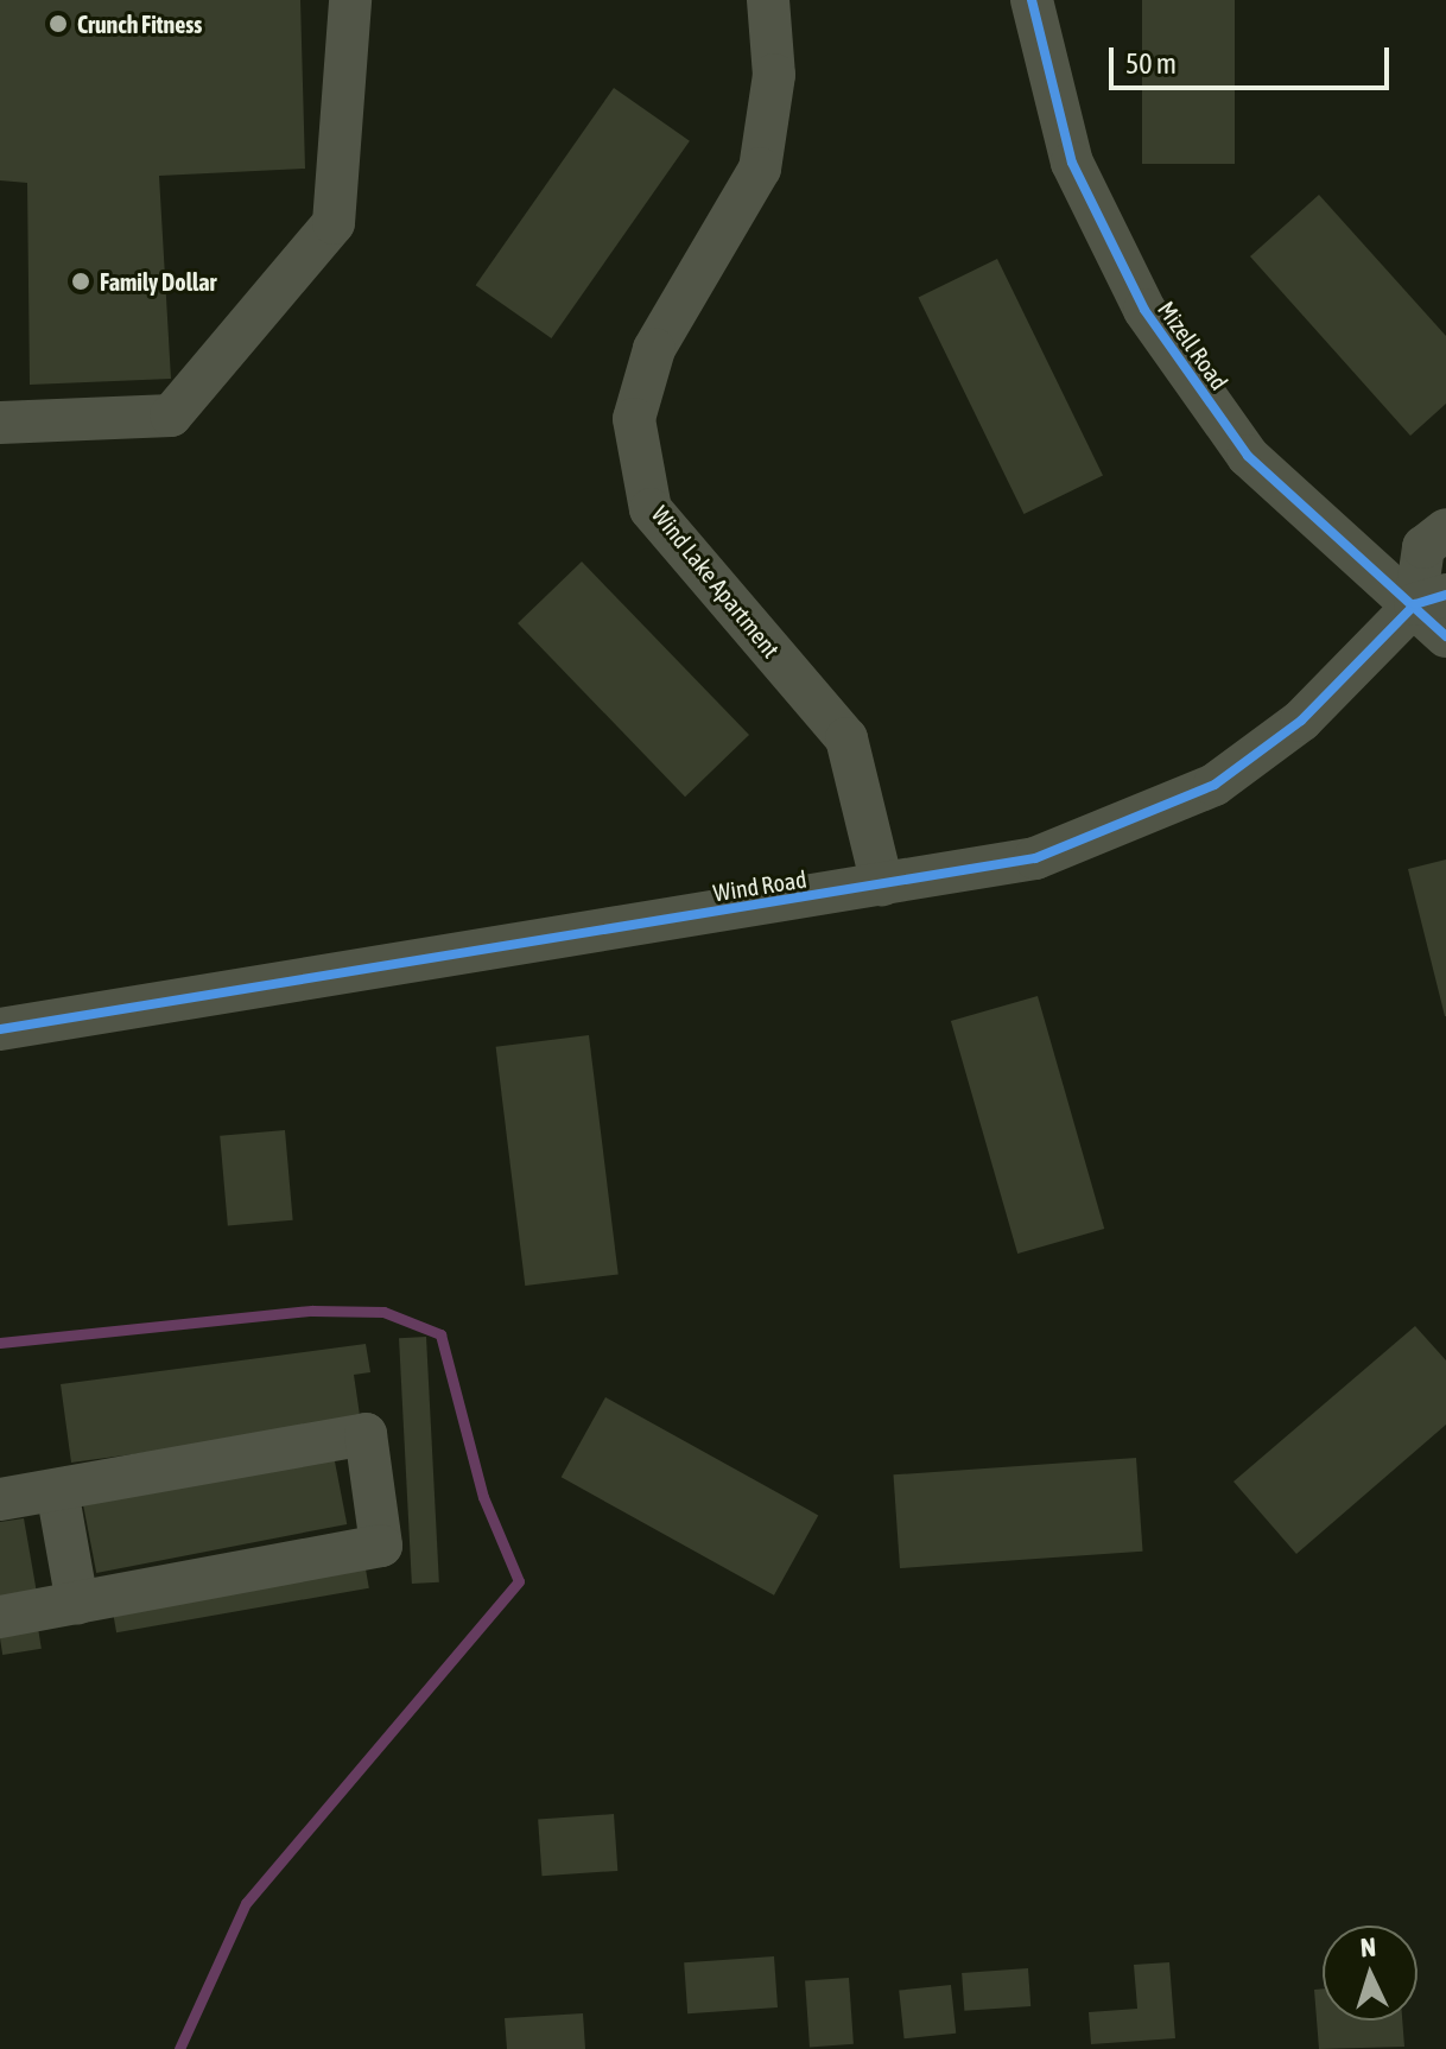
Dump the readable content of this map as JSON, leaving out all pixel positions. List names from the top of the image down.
{
  "streets": {
    "street": ["Mizell Road", "Wind Lake Apartment", "Wind Road"]
  },
  "crossings": [
    ["Mizell Road", "Wind Road"],
    ["Wind Lake Apartment", "Wind Road"]
  ],
  "places": ["Crunch Fitness", "Family Dollar"],
  "scale_bar": "50 m",
  "north": "top"
}
